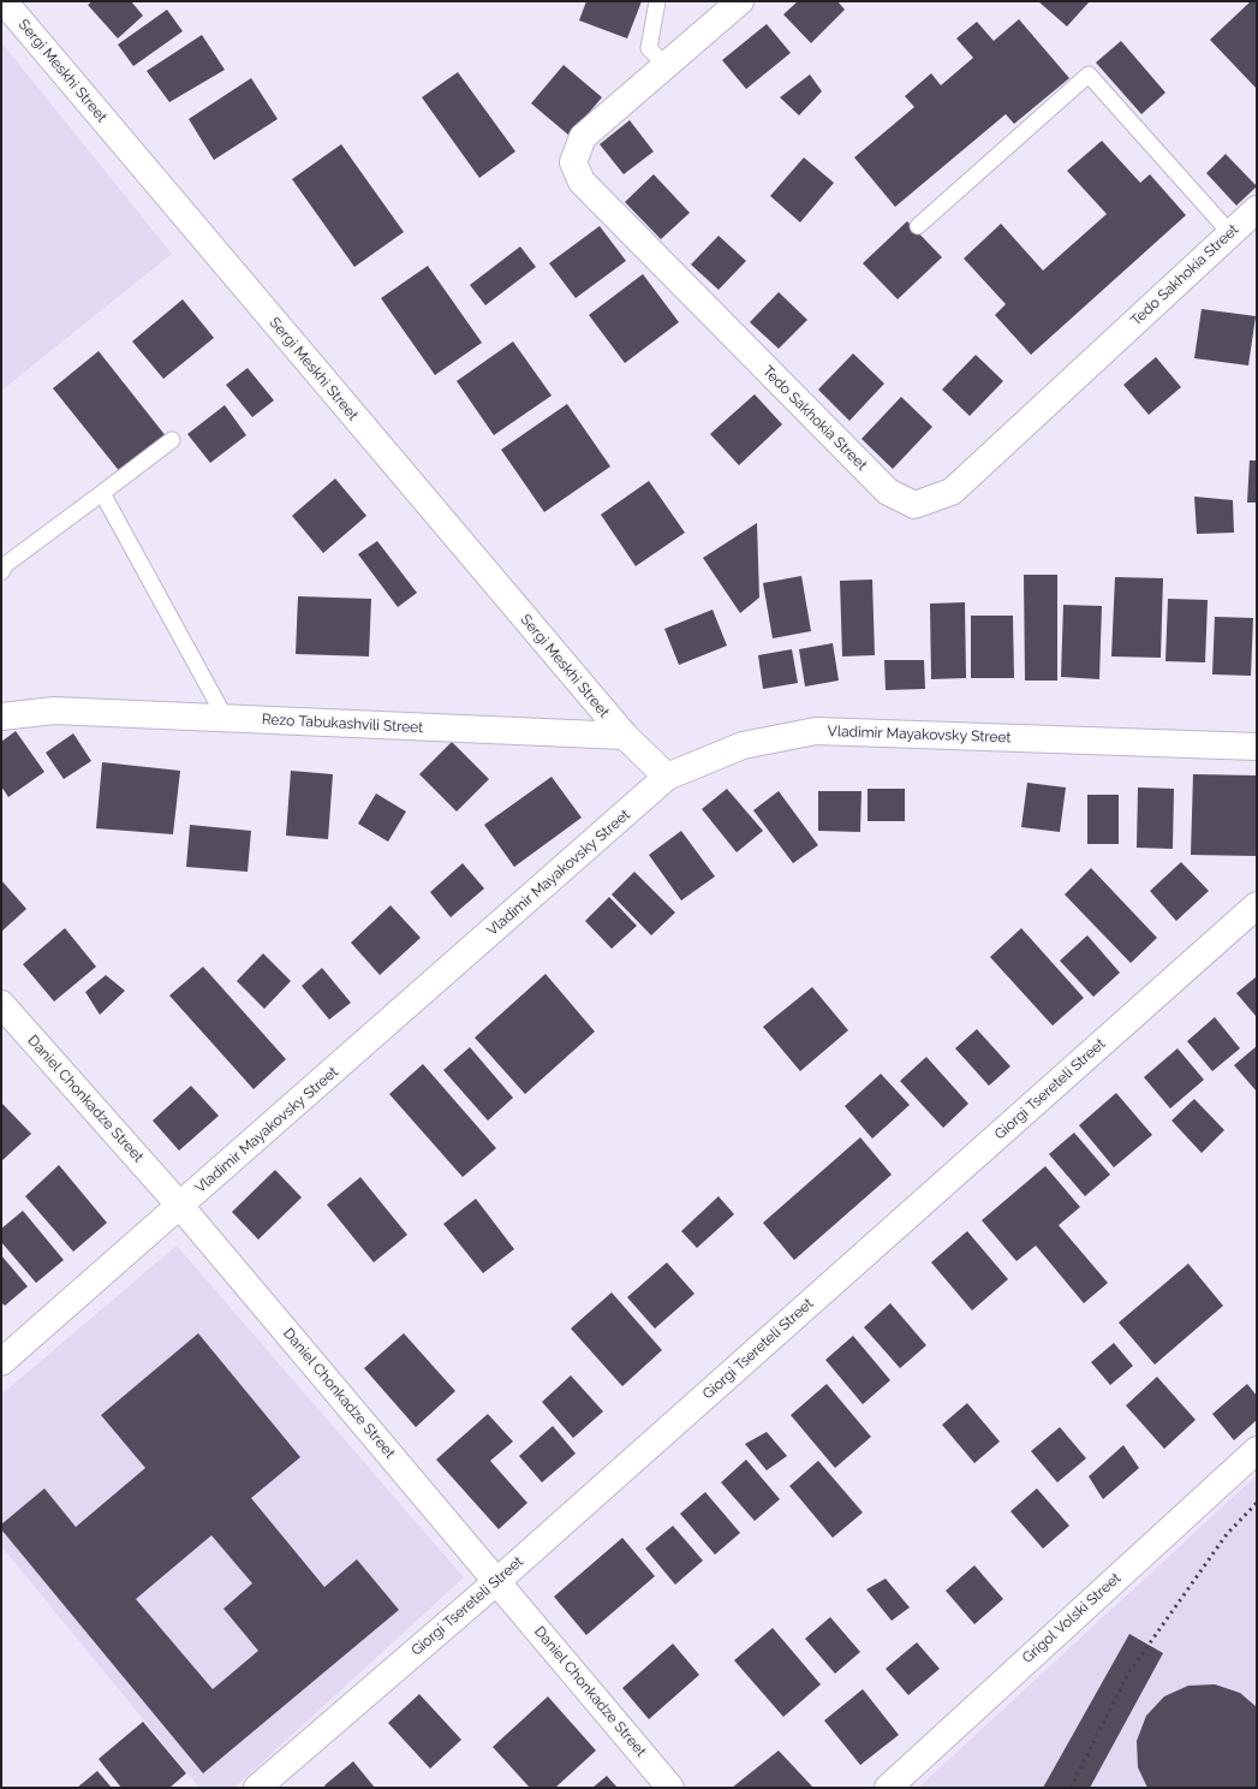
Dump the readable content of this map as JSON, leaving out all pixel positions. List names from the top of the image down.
{
  "streets": {
    "street": [
      "Sergi Meskhi Street",
      "Tedo Sakhokia Street",
      "Rezo Tabukashvili Street",
      "Vladimir Mayakovsky Street",
      "Giorgi Tsereteli Street",
      "Daniel Chonkadze Street",
      "Grigol Volski Street"
    ]
  },
  "crossings": [
    ["Sergi Meskhi Street", "Rezo Tabukashvili Street"],
    ["Vladimir Mayakovsky Street", "Daniel Chonkadze Street"],
    ["Giorgi Tsereteli Street", "Daniel Chonkadze Street"]
  ]
}
